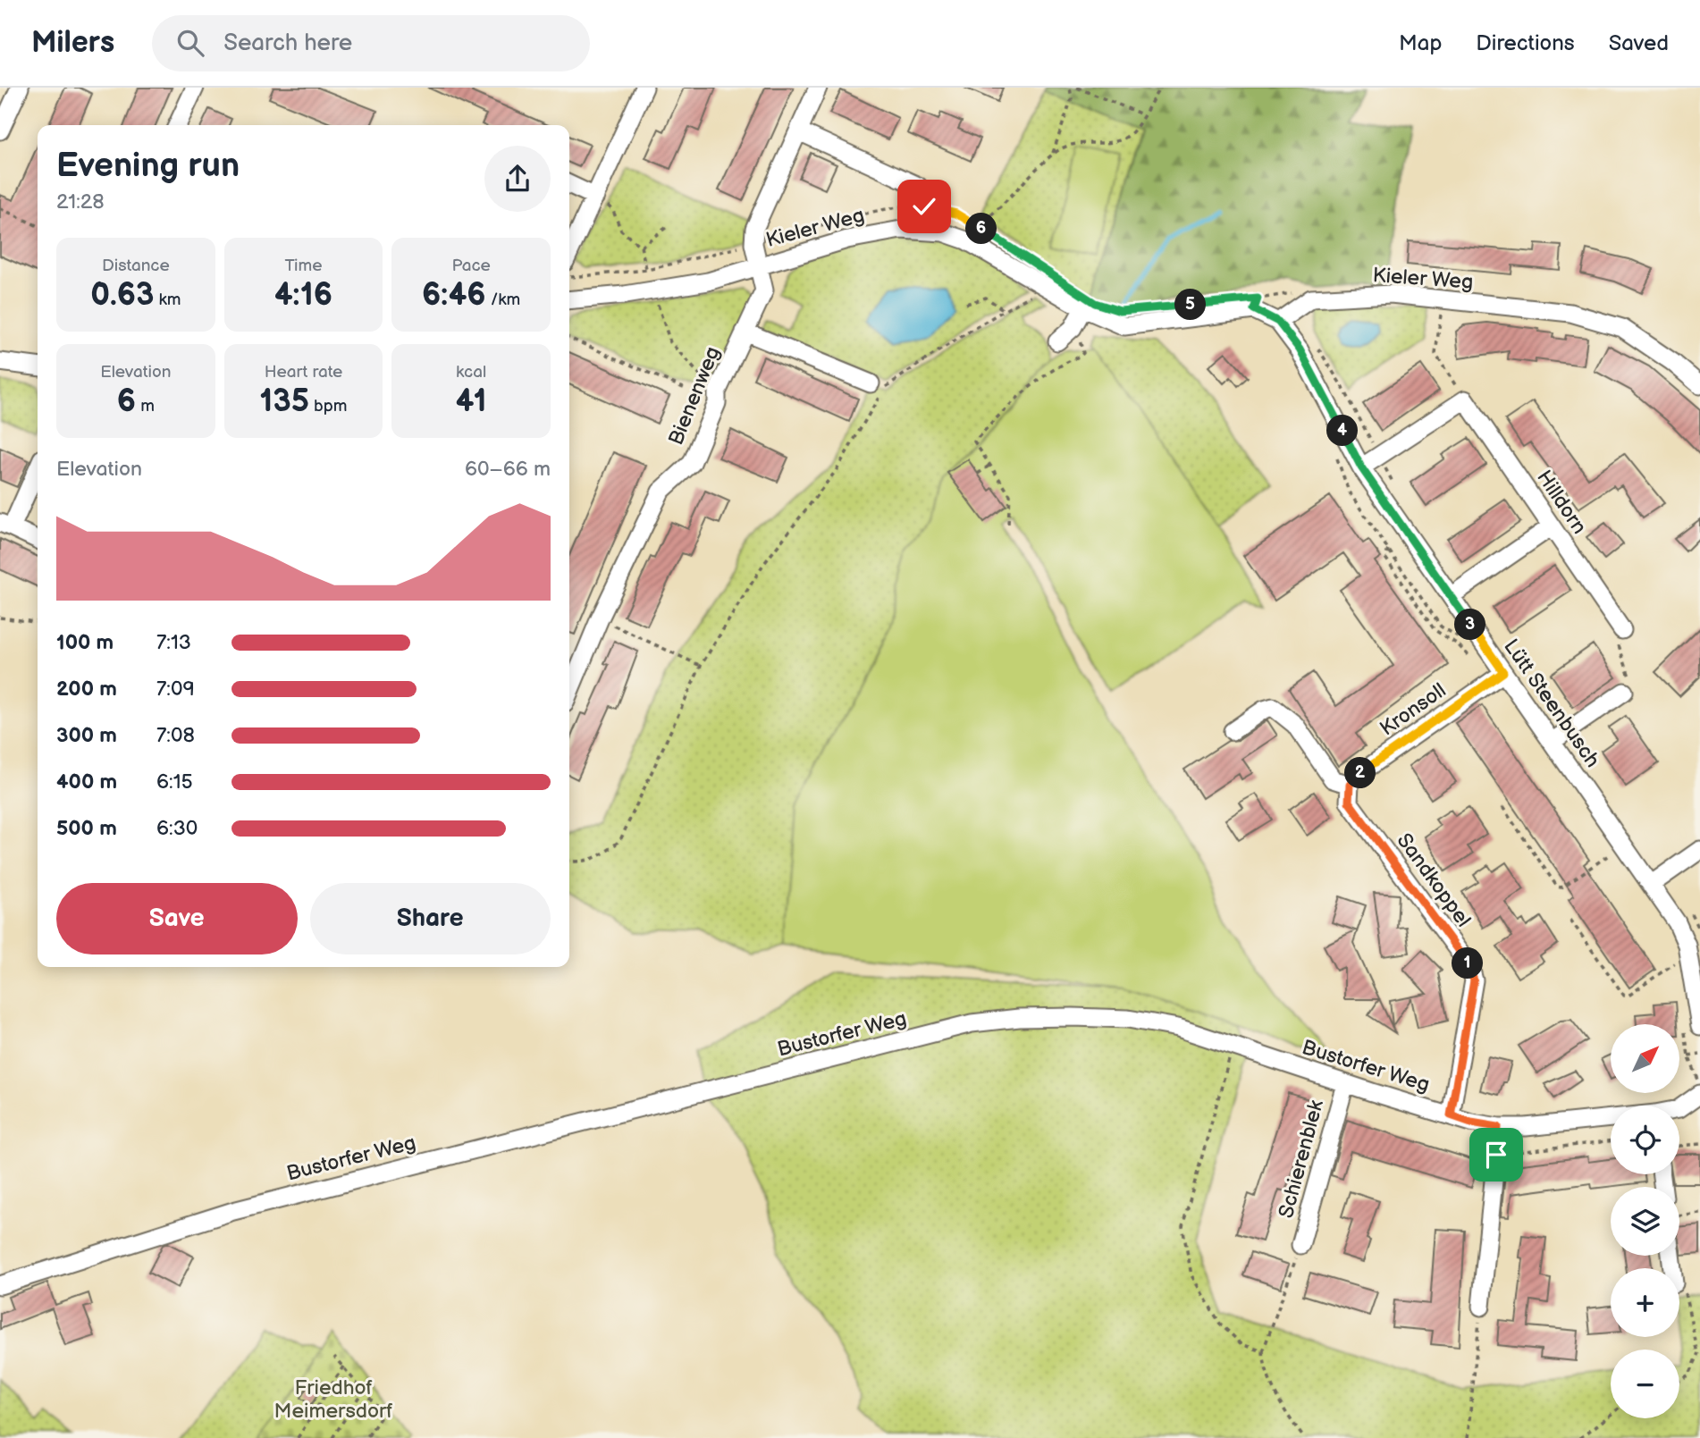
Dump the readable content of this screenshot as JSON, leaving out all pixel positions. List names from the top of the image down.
{
  "streets": {
    "street": [
      "Kieler Weg",
      "Bienenweg",
      "Hilldorn",
      "Lütt Steenbusch",
      "Kronsoll",
      "Sandkoppel",
      "Bustorfer Weg",
      "Schierenblek"
    ]
  },
  "crossings": [
    ["Kieler Weg", "Bienenweg"],
    ["Kieler Weg", "Lütt Steenbusch"],
    ["Lütt Steenbusch", "Kronsoll"],
    ["Kronsoll", "Sandkoppel"],
    ["Sandkoppel", "Bustorfer Weg"],
    ["Bustorfer Weg", "Schierenblek"]
  ],
  "parks": ["Friedhof Meimersdorf"],
  "north": "top right",
  "page": {
    "header": "Milers",
    "search": "Search here",
    "nav": ["Map", "Directions", "Saved"],
    "heading": ["Evening run", "21:28"],
    "pins": [
      "6",
      "5",
      "4",
      "3",
      "2",
      "1"
    ],
    "stats": [
      ["Distance", "0.63 km"],
      ["Time", "4:16"],
      ["Pace", "6:46 /km"],
      ["Elevation", "6 m"],
      ["Heart rate", "135 bpm"],
      ["kcal", "41"]
    ],
    "chart": ["Elevation", "60–66 m"],
    "list": [
      {
        "name": "100 m",
        "note": "7:13"
      },
      {
        "name": "200 m",
        "note": "7:09"
      },
      {
        "name": "300 m",
        "note": "7:08"
      },
      {
        "name": "400 m",
        "note": "6:15"
      },
      {
        "name": "500 m",
        "note": "6:30"
      }
    ],
    "buttons": ["Save", "Share"],
    "map_buttons": ["+", "−"]
  }
}
